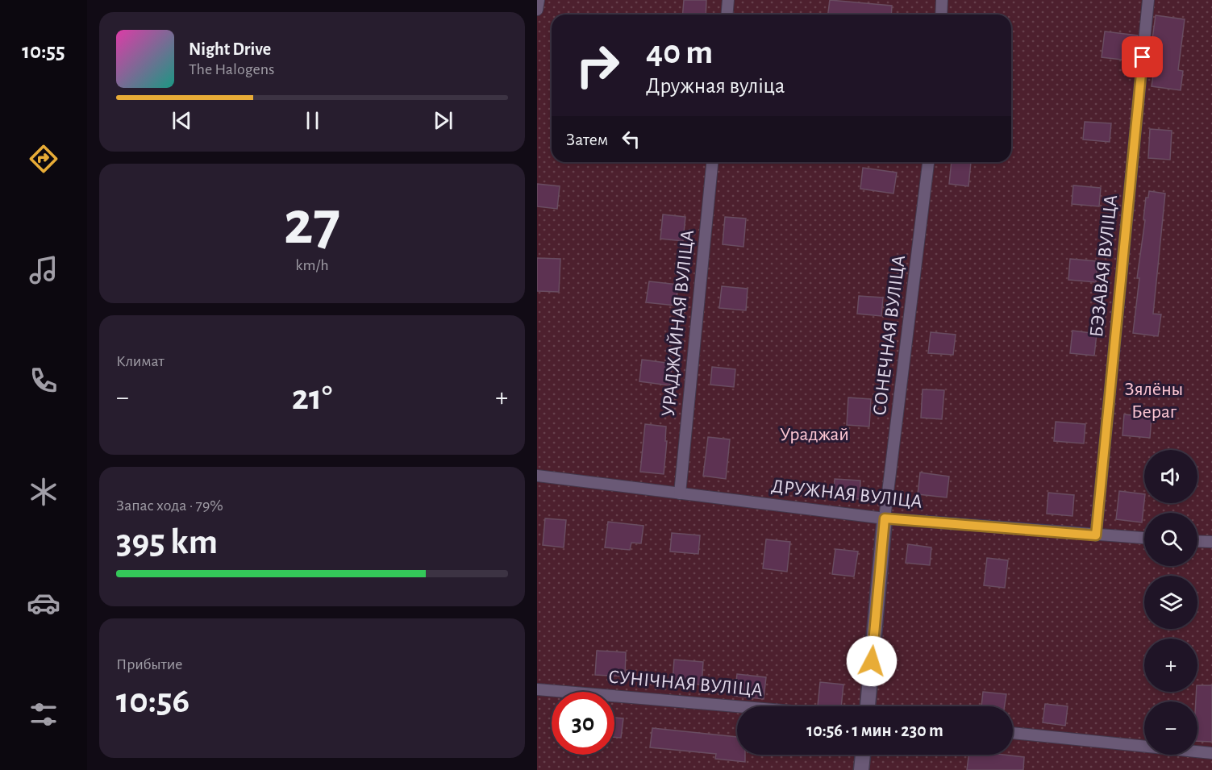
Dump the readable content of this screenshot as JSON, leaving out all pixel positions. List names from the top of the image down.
{
  "streets": {
    "lane": [
      "БЭЗАВАЯ ВУЛІЦА",
      "УРАДЖАЙНАЯ ВУЛІЦА",
      "СОНЕЧНАЯ ВУЛІЦА",
      "ДРУЖНАЯ ВУЛІЦА",
      "СУНІЧНАЯ ВУЛІЦА"
    ]
  },
  "crossings": [
    ["БЭЗАВАЯ ВУЛІЦА", "ДРУЖНАЯ ВУЛІЦА"],
    ["УРАДЖАЙНАЯ ВУЛІЦА", "ДРУЖНАЯ ВУЛІЦА"],
    ["СОНЕЧНАЯ ВУЛІЦА", "ДРУЖНАЯ ВУЛІЦА"]
  ],
  "parks": ["Зялёны Бераг", "Ураджай"],
  "page": {
    "tabs": "10:55",
    "turn": ["40 m", "Дружная вуліца"],
    "song": ["Night Drive", "The Halogens"],
    "then": "Затем",
    "tile": [
      ["27", "km/h"],
      "Климат",
      ["Запас хода · 79%", "395 km"],
      ["Прибытие", "10:56"]
    ],
    "heat": ["−", "21°", "+"],
    "map_buttons": ["+", "−"],
    "limit": "30",
    "trip": "10:56 · 1 мин · 230 m"
  }
}
